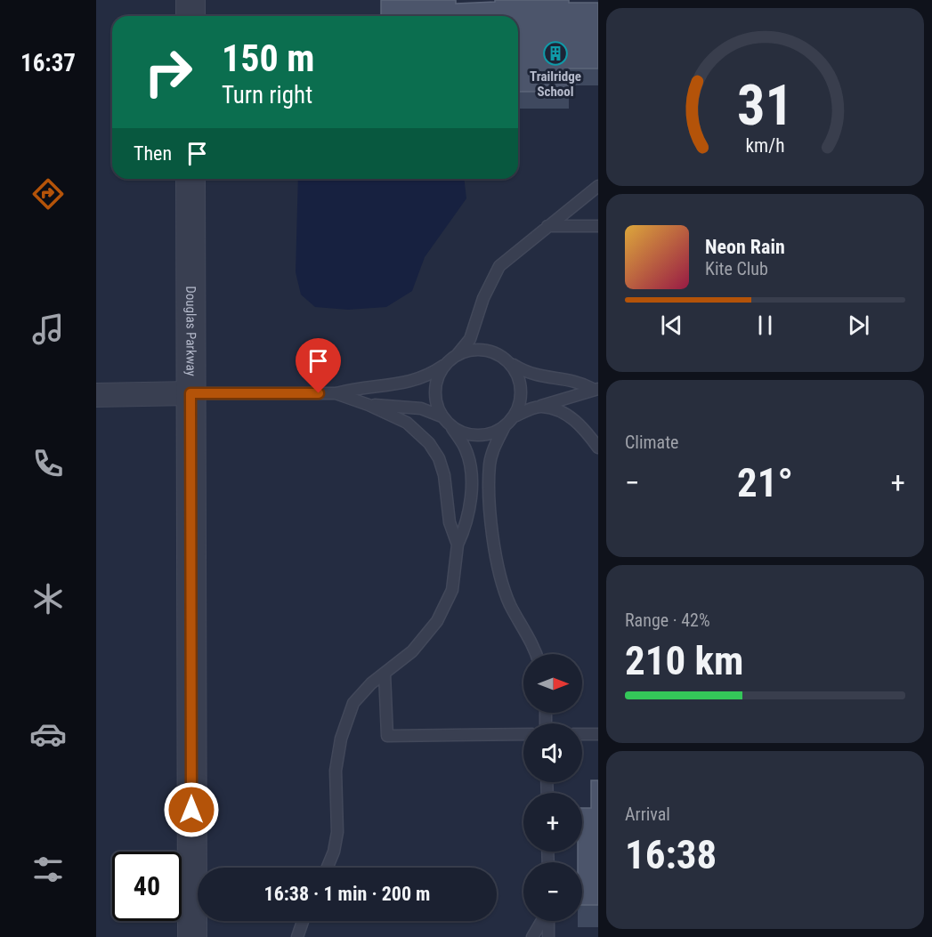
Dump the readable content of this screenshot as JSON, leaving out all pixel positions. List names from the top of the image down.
{
  "streets": {
    "street": ["Douglas Parkway"]
  },
  "places": {
    "building": ["Trailridge School"]
  },
  "north": "right",
  "page": {
    "tabs": "16:37",
    "turn": ["150 m", "Turn right"],
    "then": "Then",
    "song": ["Neon Rain", "Kite Club"],
    "tile": [
      "Climate",
      ["Range · 42%", "210 km"],
      ["Arrival", "16:38"]
    ],
    "heat": ["−", "21°", "+"],
    "map_buttons": ["+", "−"],
    "limit": "40",
    "trip": "16:38 · 1 min · 200 m",
    "gauge": ["31", "km/h"]
  }
}
